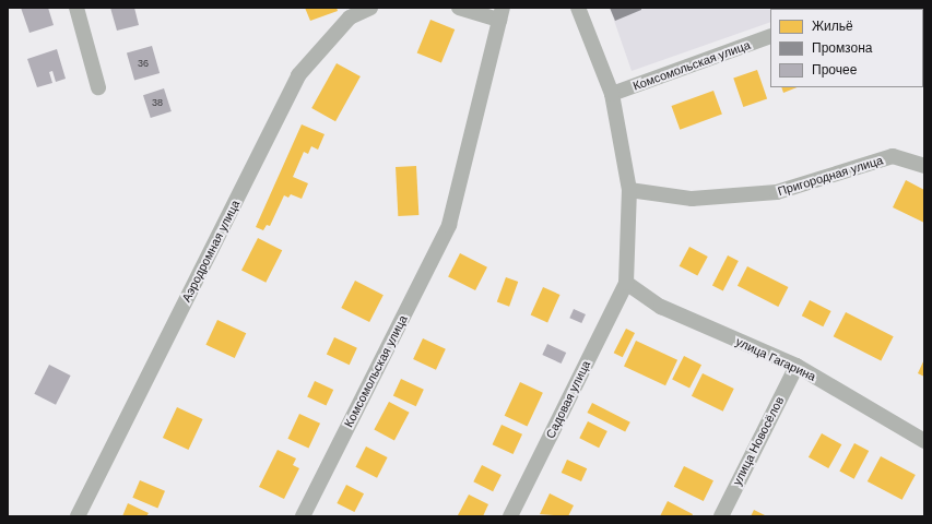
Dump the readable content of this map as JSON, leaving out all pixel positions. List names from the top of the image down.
{
  "streets": {
    "street": [
      "Комсомольская улица",
      "Пригородная улица",
      "Аэродромная улица",
      "улица Гагарина",
      "Садовая улица",
      "улица Новосёлов"
    ]
  },
  "crossings": [
    ["улица Гагарина", "Садовая улица"],
    ["улица Гагарина", "улица Новосёлов"]
  ],
  "house_numbers": ["36", "38"],
  "legend": ["Жильё", "Промзона", "Прочее"]
}
